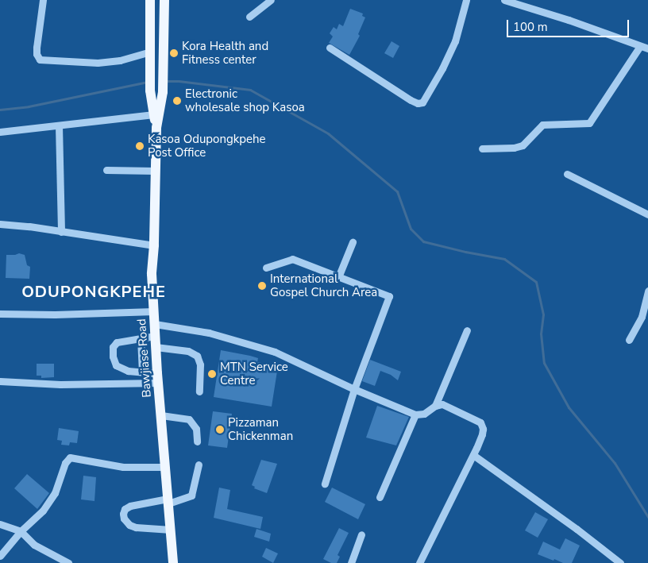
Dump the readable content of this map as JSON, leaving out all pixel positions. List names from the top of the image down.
{
  "streets": {
    "main road": ["Bawjiase Road"]
  },
  "districts": ["ODUPONGKPEHE"],
  "places": [
    "Kora Health and Fitness center",
    "Electronic wholesale shop Kasoa",
    "Kasoa Odupongkpehe Post Office",
    "International Gospel Church Area",
    "MTN Service Centre",
    "Pizzaman Chickenman"
  ],
  "scale_bar": "100 m"
}
